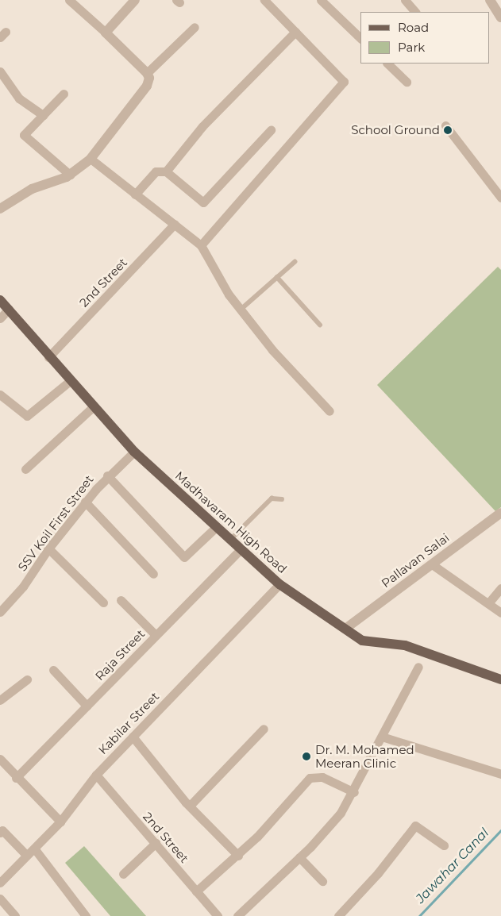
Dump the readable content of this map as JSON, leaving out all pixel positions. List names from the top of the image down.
{
  "streets": {
    "main road": ["Madhavaram High Road"],
    "street": [
      "2nd Street",
      "SSV Koil First Street",
      "Pallavan Salai",
      "Raja Street",
      "Kabilar Street"
    ]
  },
  "crossings": [
    ["2nd Street", "Madhavaram High Road"],
    ["2nd Street", "Kabilar Street"],
    ["Madhavaram High Road", "SSV Koil First Street"],
    ["Madhavaram High Road", "Pallavan Salai"],
    ["Madhavaram High Road", "Raja Street"],
    ["Madhavaram High Road", "Kabilar Street"]
  ],
  "water": ["Jawahar Canal"],
  "places": ["School Ground", "Dr. M. Mohamed Meeran Clinic"],
  "legend": ["Road", "Park"]
}
